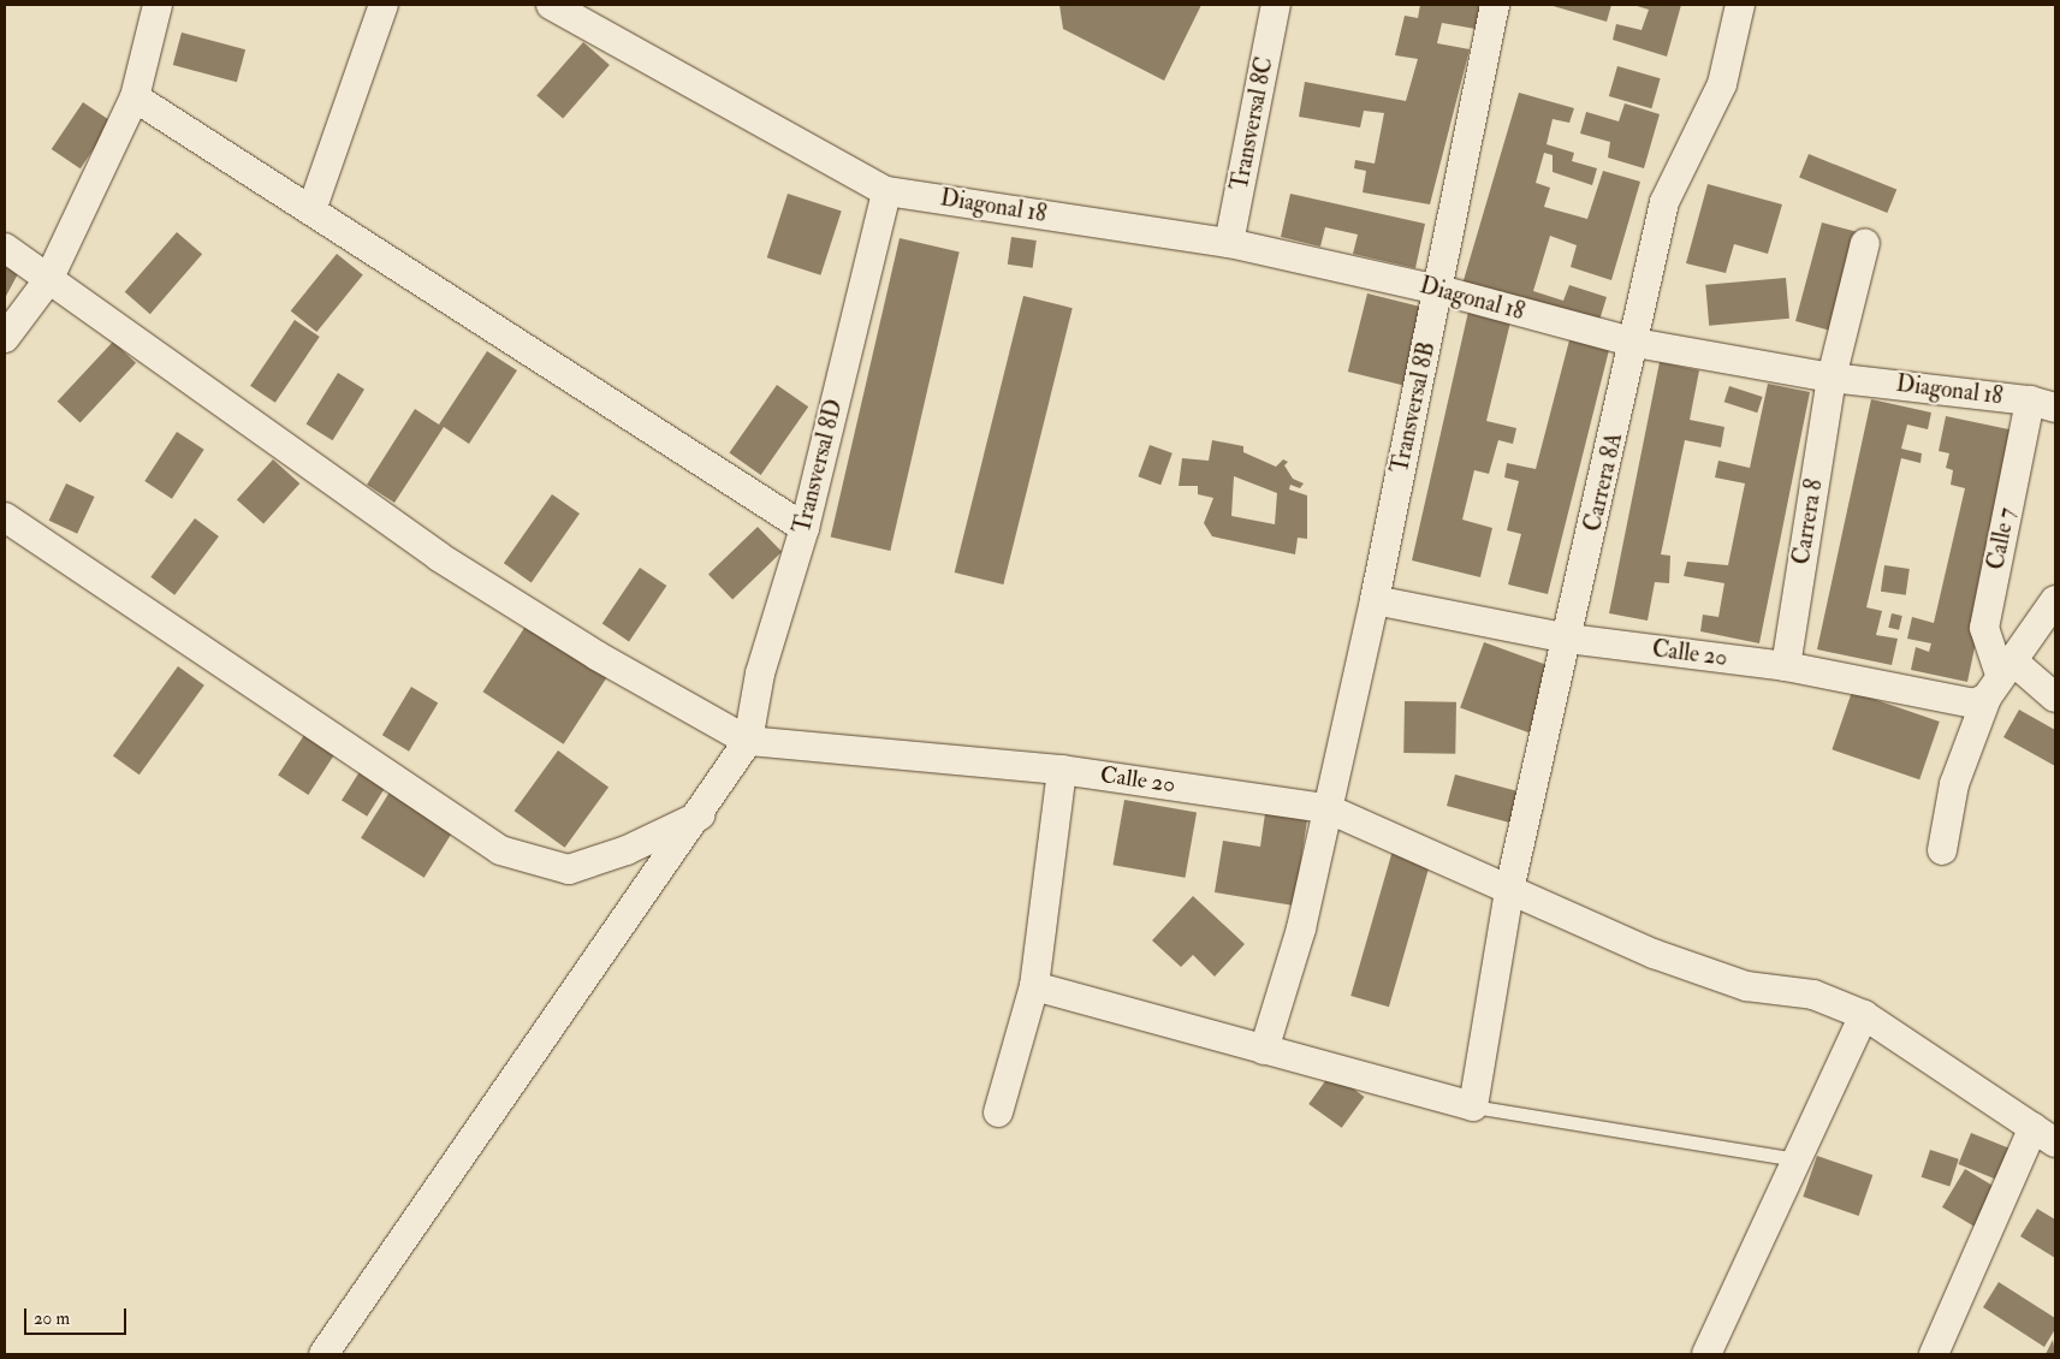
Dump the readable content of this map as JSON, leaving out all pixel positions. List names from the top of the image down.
{
  "streets": {
    "street": [
      "Transversal 8C",
      "Diagonal 18",
      "Transversal 8B",
      "Transversal 8D",
      "Carrera 8A",
      "Carrera 8",
      "Calle 7",
      "Calle 20"
    ]
  },
  "crossings": [
    ["Transversal 8C", "Diagonal 18"],
    ["Diagonal 18", "Transversal 8B"],
    ["Diagonal 18", "Transversal 8D"],
    ["Diagonal 18", "Carrera 8A"],
    ["Diagonal 18", "Carrera 8"],
    ["Diagonal 18", "Calle 7"],
    ["Transversal 8B", "Calle 20"],
    ["Transversal 8D", "Calle 20"],
    ["Carrera 8A", "Calle 20"],
    ["Carrera 8", "Calle 20"],
    ["Calle 7", "Calle 20"]
  ],
  "scale_bar": "20 m"
}
